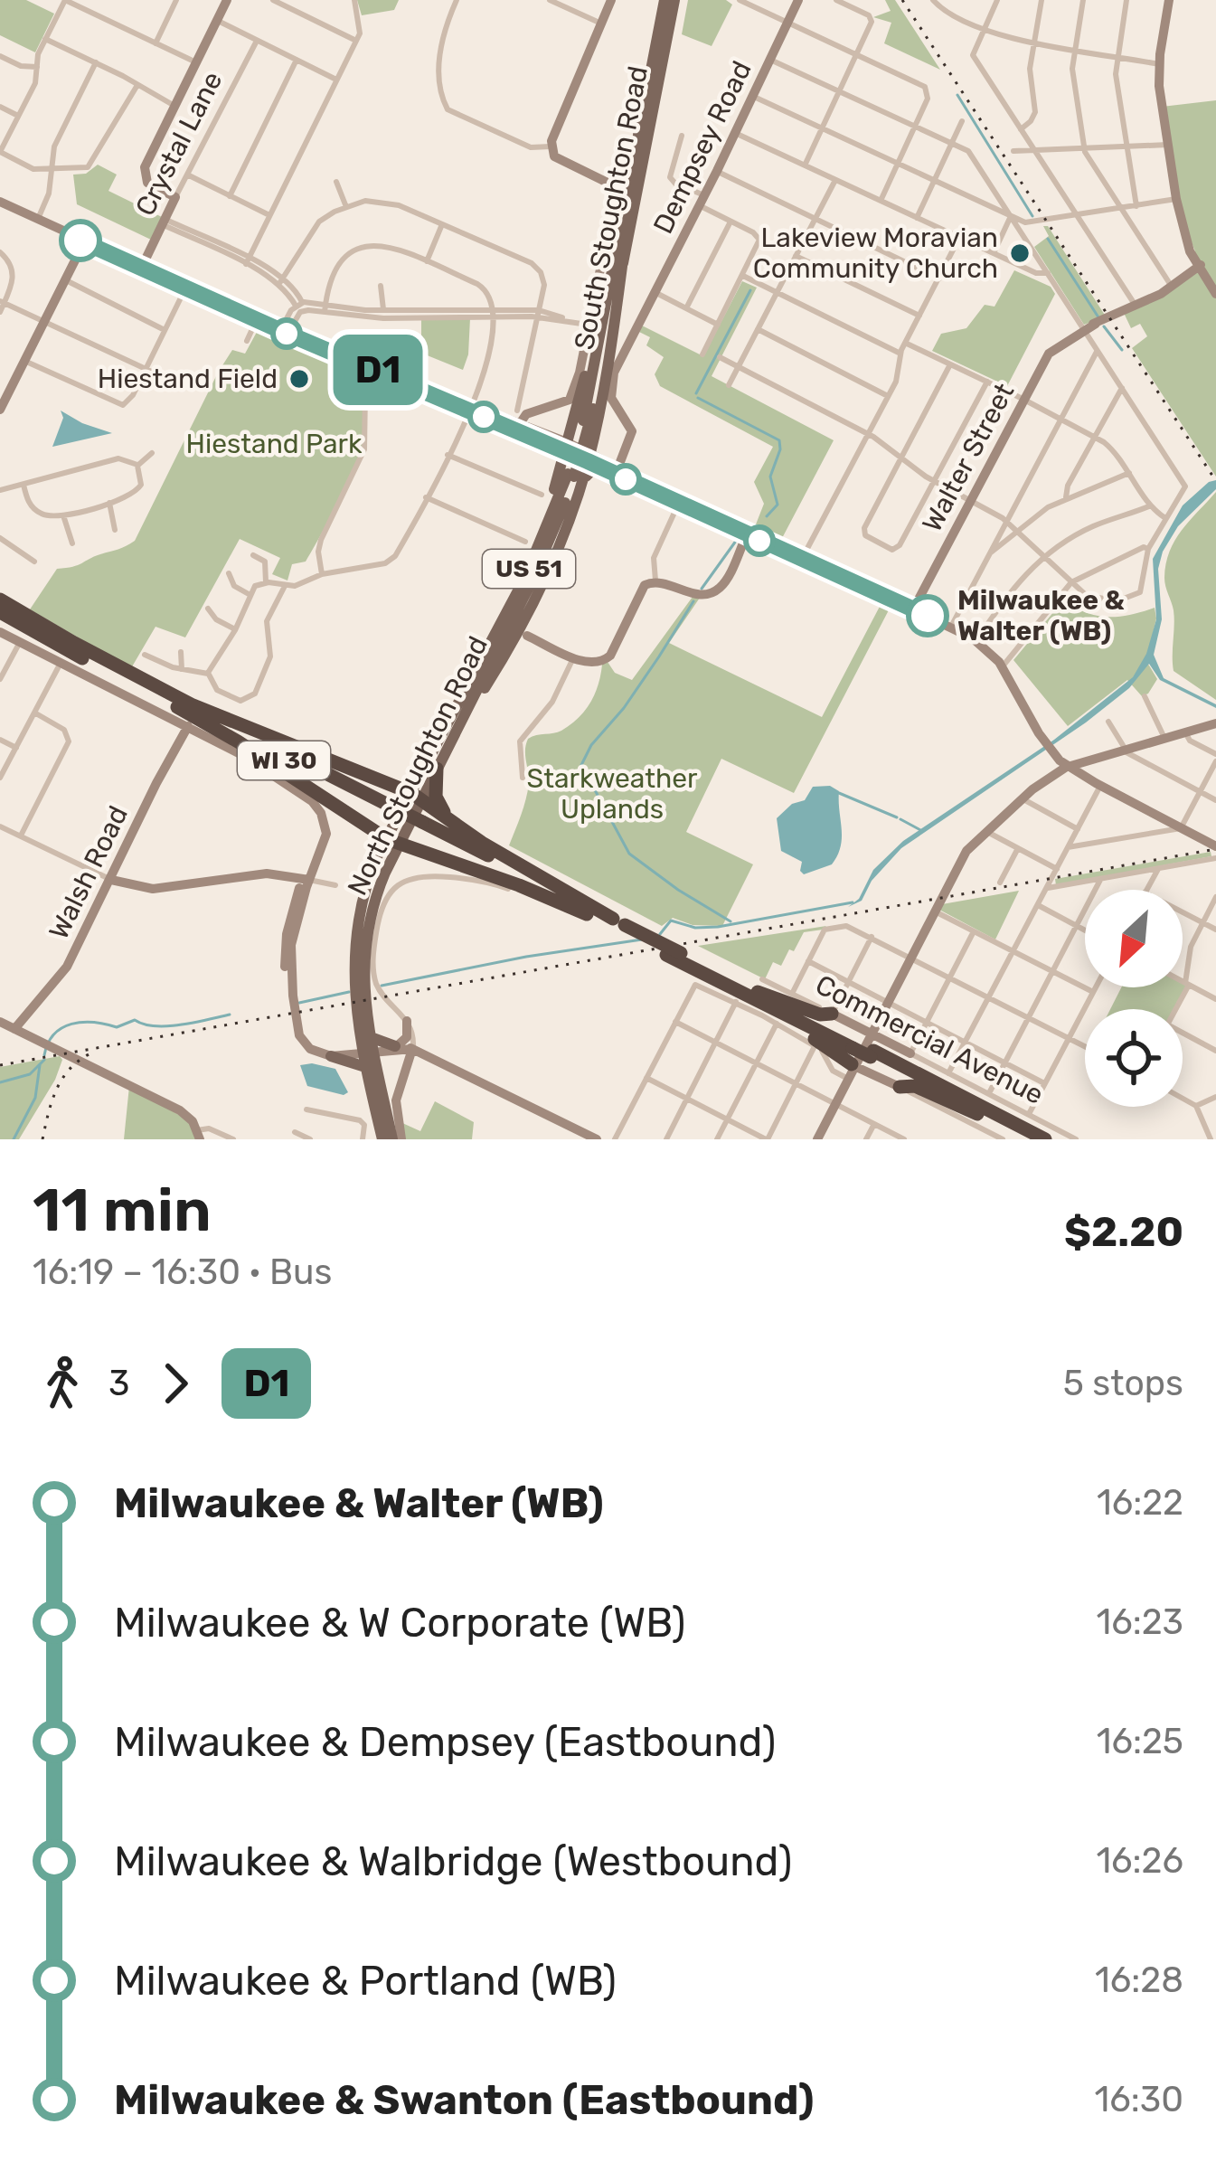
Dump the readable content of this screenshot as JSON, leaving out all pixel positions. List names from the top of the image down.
{
  "streets": {
    "highway": ["WI 30"],
    "main road": ["South Stoughton Road", "US 51", "North Stoughton Road"],
    "street": [
      "Crystal Lane",
      "Dempsey Road",
      "Walter Street",
      "Walsh Road",
      "Commercial Avenue"
    ]
  },
  "crossings": [
    ["South Stoughton Road", "North Stoughton Road"],
    ["WI 30", "Commercial Avenue"]
  ],
  "parks": ["Hiestand Park", "Starkweather Uplands"],
  "places": ["Lakeview Moravian Community Church", "Hiestand Field", "Milwaukee & Walter (WB)"],
  "lines": ["bus line D1"],
  "north": "bottom left",
  "page": {
    "on_map": "D1",
    "heading": ["11 min", "16:19 – 16:30 · Bus", "$2.20"],
    "legs": ["3", "D1", "5 stops"],
    "list": [
      {
        "name": "Milwaukee & Walter (WB)",
        "value": "16:22"
      },
      {
        "name": "Milwaukee & W Corporate (WB)",
        "value": "16:23"
      },
      {
        "name": "Milwaukee & Dempsey (Eastbound)",
        "value": "16:25"
      },
      {
        "name": "Milwaukee & Walbridge (Westbound)",
        "value": "16:26"
      },
      {
        "name": "Milwaukee & Portland (WB)",
        "value": "16:28"
      },
      {
        "name": "Milwaukee & Swanton (Eastbound)",
        "value": "16:30"
      }
    ]
  }
}
